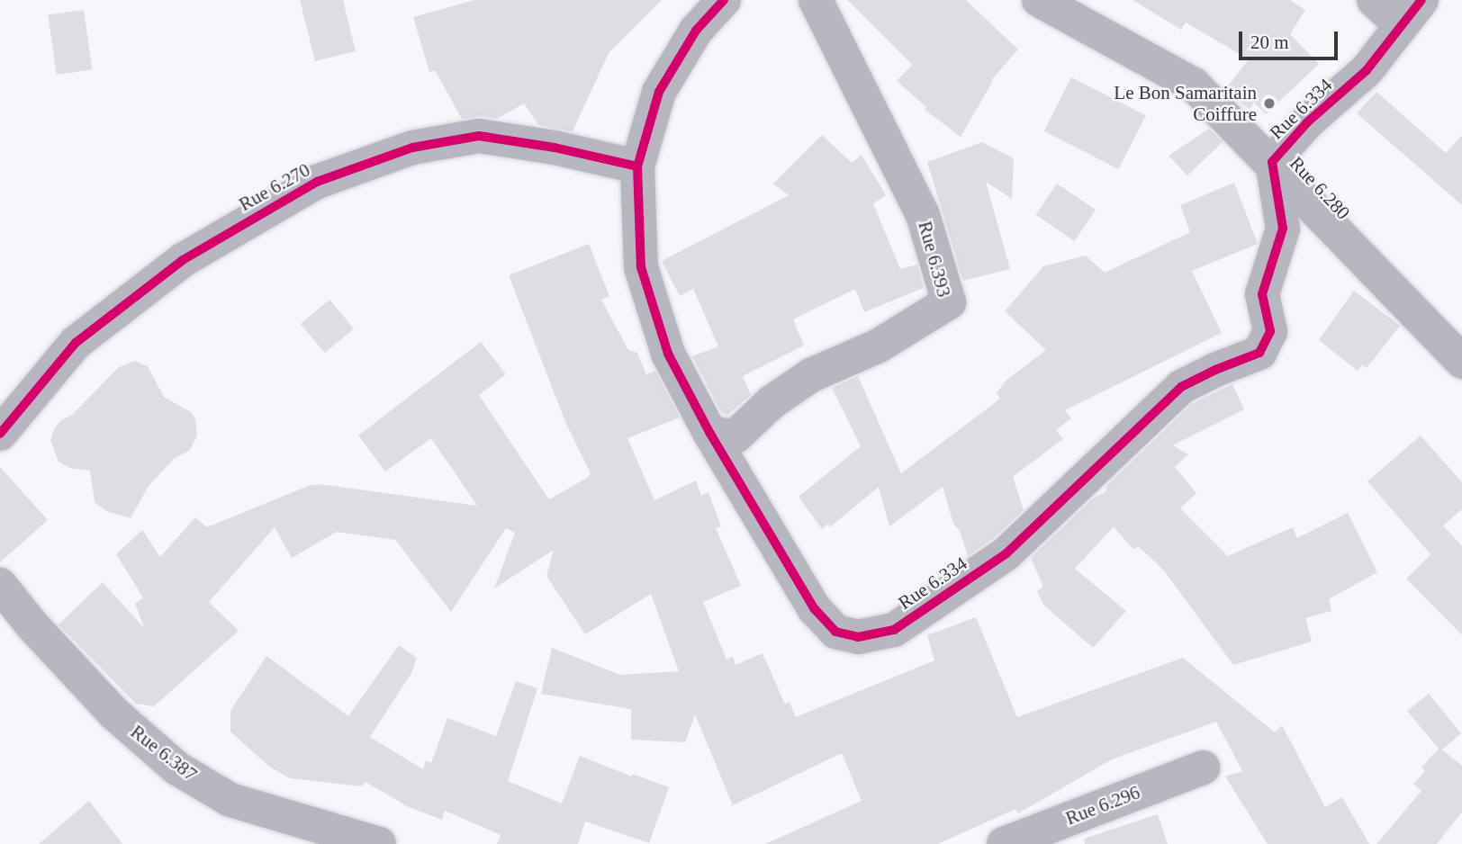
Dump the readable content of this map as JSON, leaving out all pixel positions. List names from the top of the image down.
{
  "streets": {
    "street": [
      "Rue 6.334",
      "Rue 6.270",
      "Rue 6.280",
      "Rue 6.393",
      "Rue 6.387",
      "Rue 6.296"
    ]
  },
  "crossings": [
    ["Rue 6.334", "Rue 6.270"],
    ["Rue 6.334", "Rue 6.280"],
    ["Rue 6.334", "Rue 6.393"]
  ],
  "places": ["Le Bon Samaritain Coiffure"],
  "scale_bar": "20 m"
}
